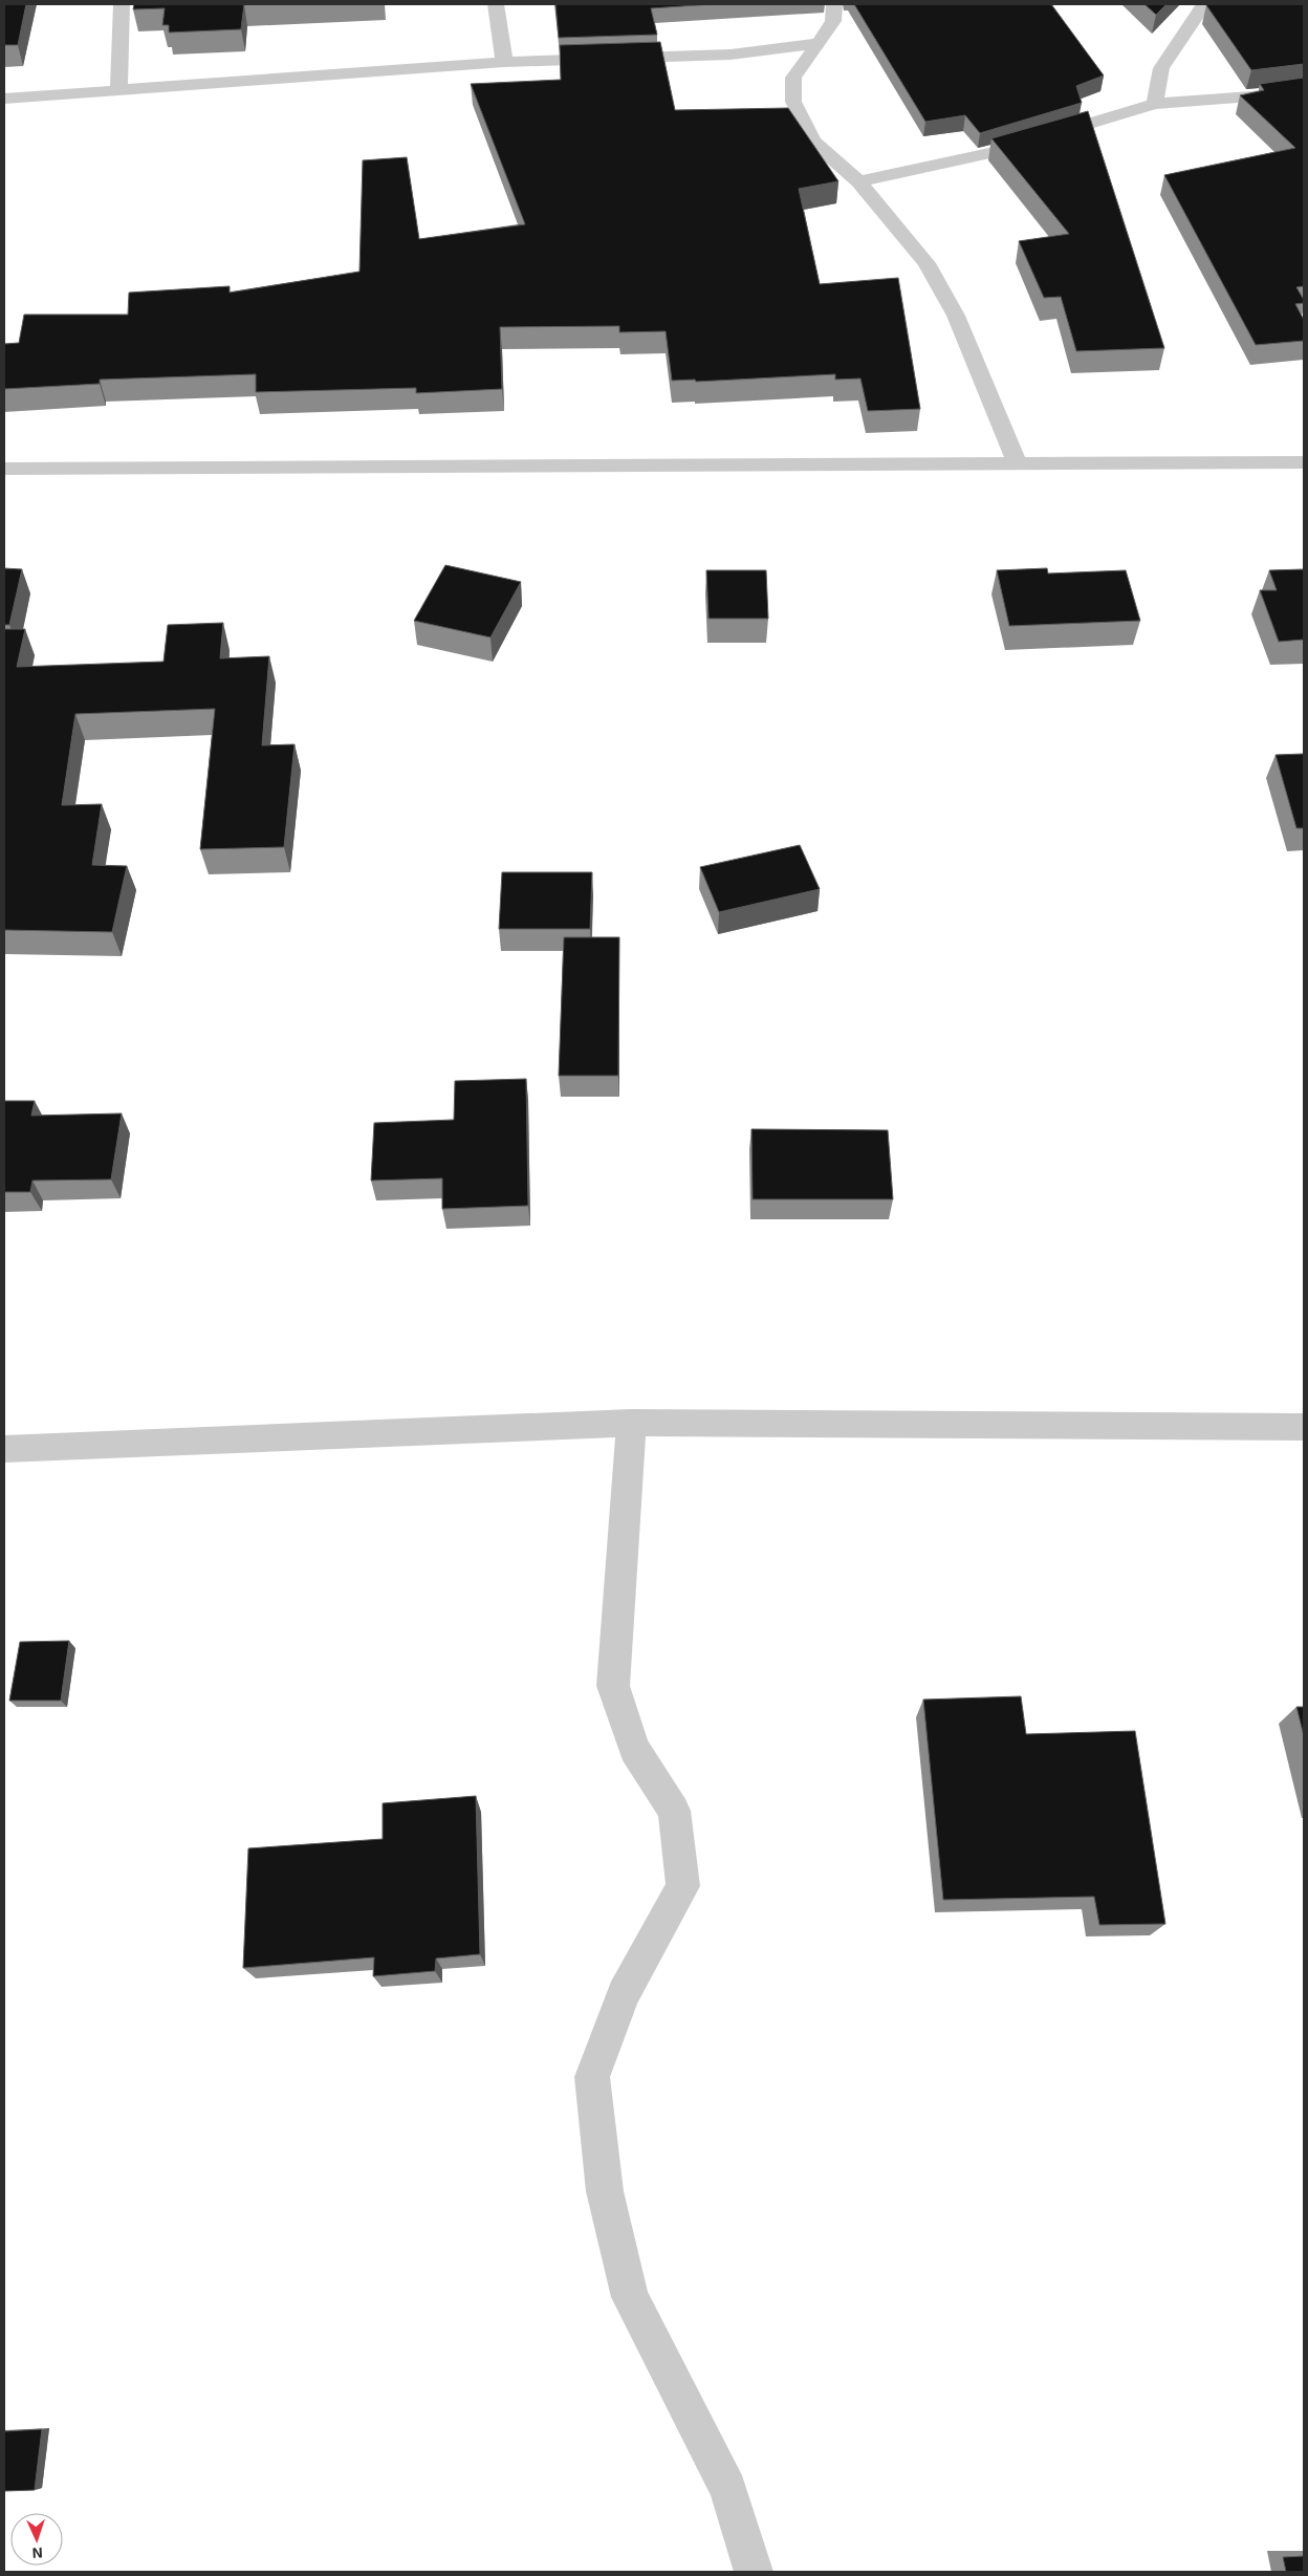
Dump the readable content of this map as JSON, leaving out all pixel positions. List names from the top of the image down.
{
  "north": "bottom"
}
